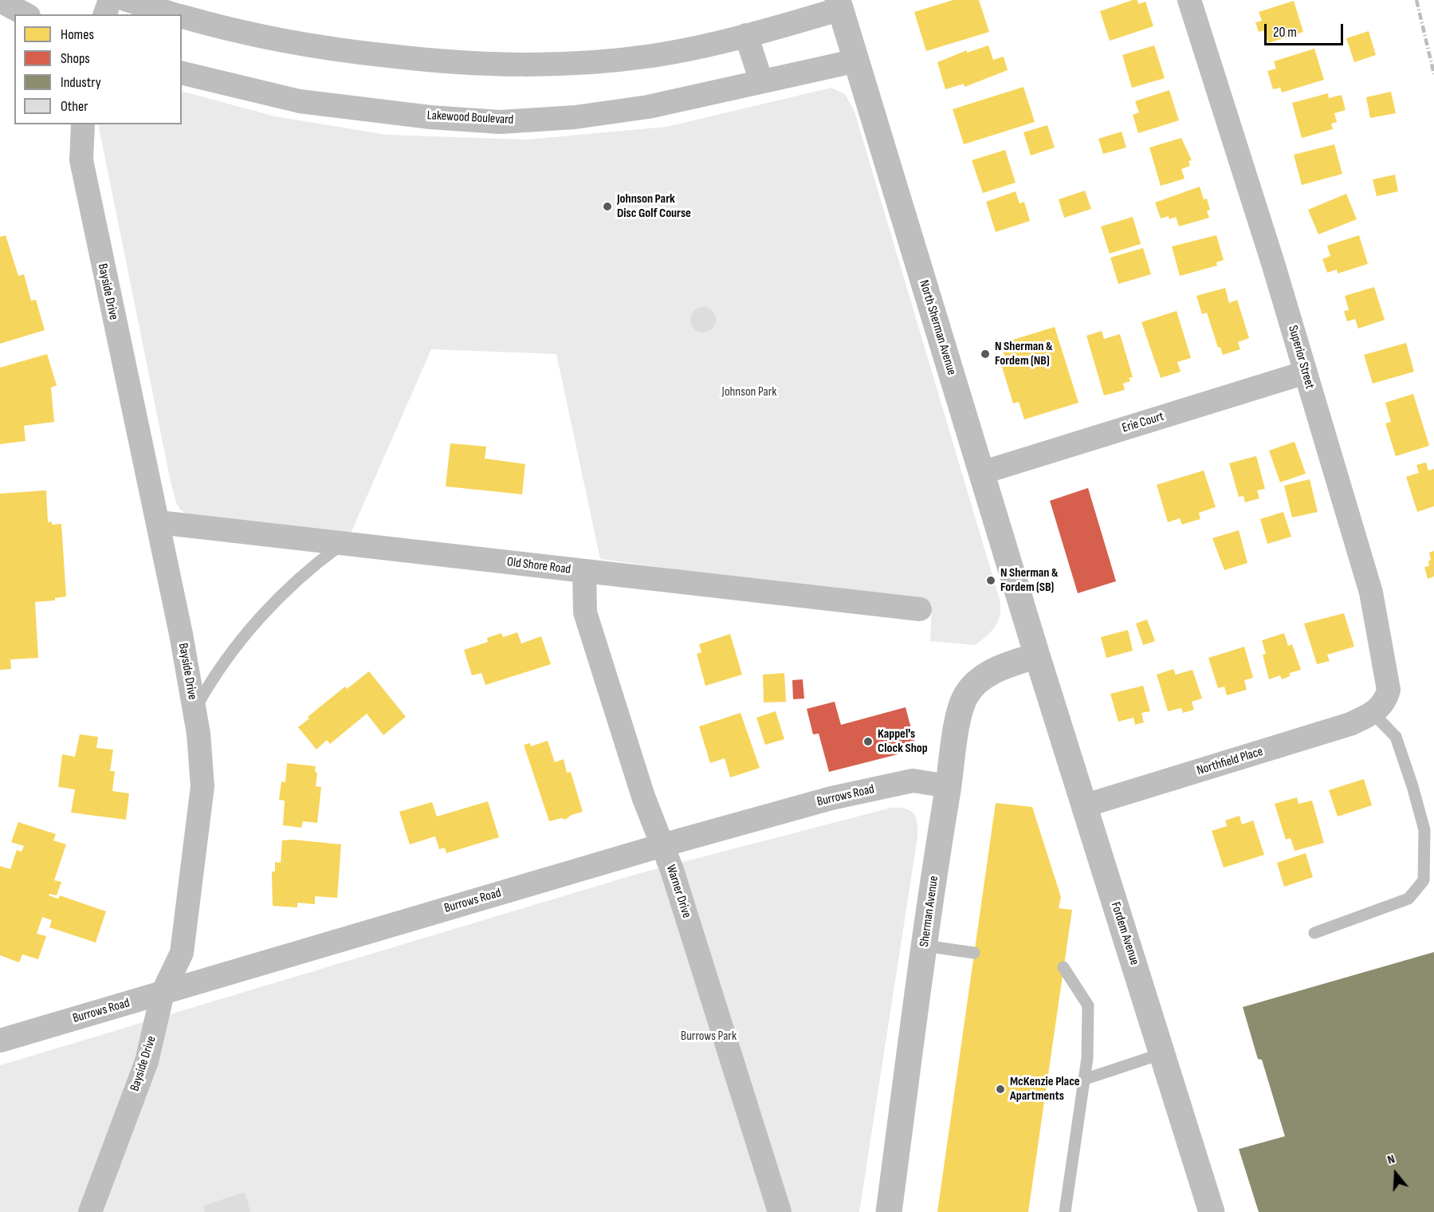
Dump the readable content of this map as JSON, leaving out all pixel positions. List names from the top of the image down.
{
  "streets": {
    "street": [
      "Lakewood Boulevard",
      "Bayside Drive",
      "North Sherman Avenue",
      "Superior Street",
      "Erie Court",
      "Old Shore Road",
      "Northfield Place",
      "Burrows Road",
      "Warner Drive",
      "Sherman Avenue",
      "Fordem Avenue"
    ]
  },
  "crossings": [
    ["Lakewood Boulevard", "North Sherman Avenue"],
    ["Bayside Drive", "Old Shore Road"],
    ["Bayside Drive", "Burrows Road"],
    ["North Sherman Avenue", "Erie Court"],
    ["North Sherman Avenue", "Sherman Avenue"],
    ["North Sherman Avenue", "Fordem Avenue"],
    ["Superior Street", "Erie Court"],
    ["Superior Street", "Northfield Place"],
    ["Old Shore Road", "Warner Drive"],
    ["Northfield Place", "Fordem Avenue"],
    ["Burrows Road", "Warner Drive"],
    ["Burrows Road", "Sherman Avenue"],
    ["Sherman Avenue", "Fordem Avenue"]
  ],
  "parks": ["Johnson Park", "Burrows Park"],
  "places": [
    "Johnson Park Disc Golf Course",
    "N Sherman & Fordem (NB)",
    "N Sherman & Fordem (SB)",
    "Kappel's Clock Shop",
    "McKenzie Place Apartments"
  ],
  "legend": [
    "Homes",
    "Shops",
    "Industry",
    "Other"
  ],
  "scale_bar": "20 m",
  "north": "top"
}
